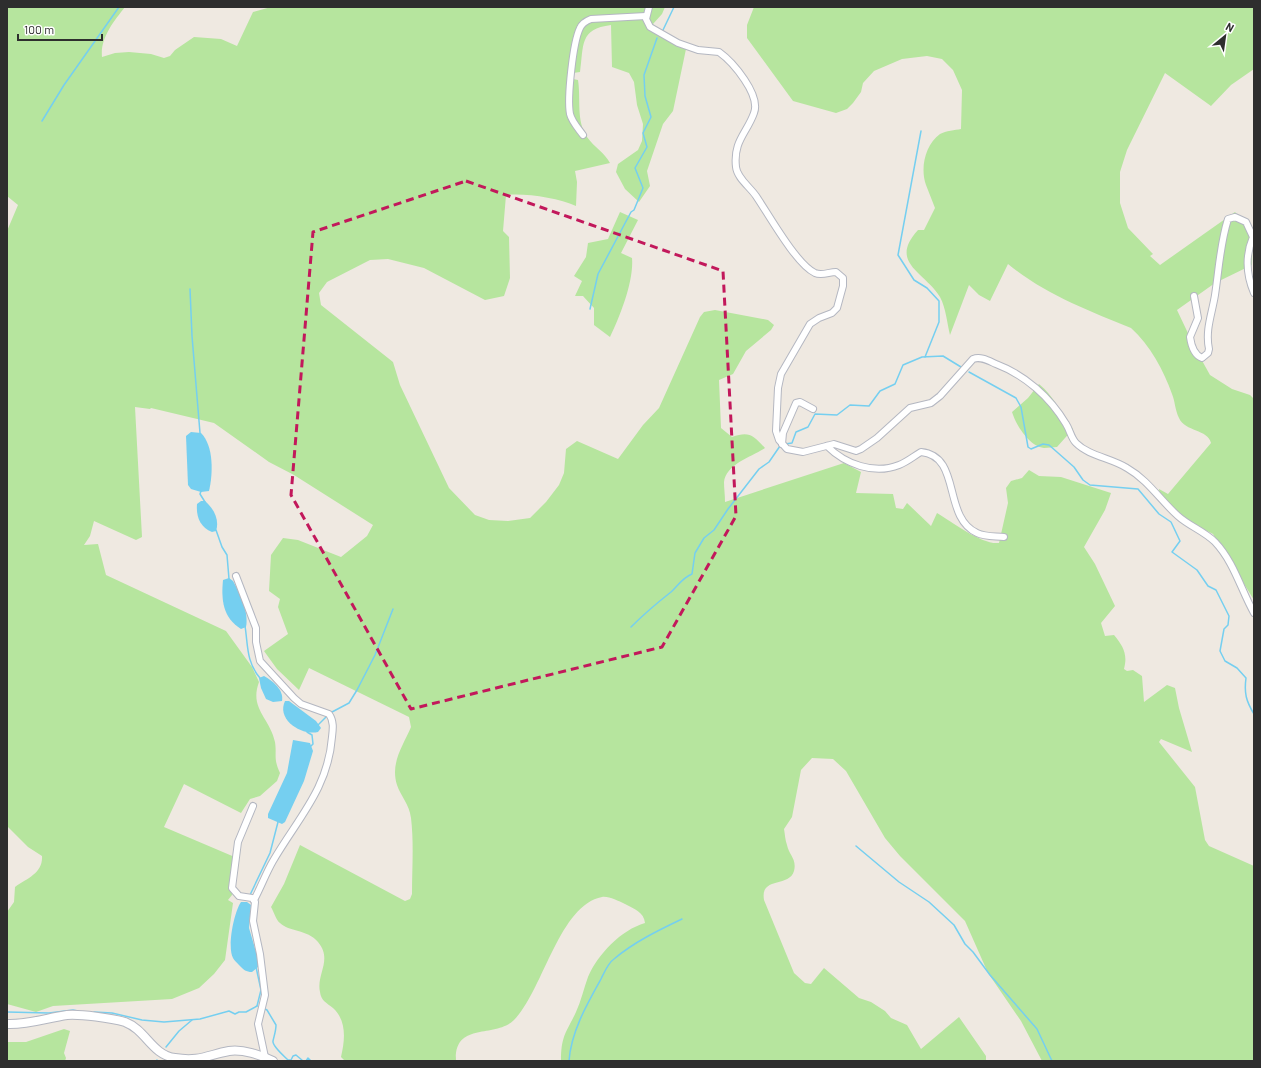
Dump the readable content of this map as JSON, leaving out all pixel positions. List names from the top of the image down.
{
  "scale_bar": "100 m",
  "north": "top right"
}
